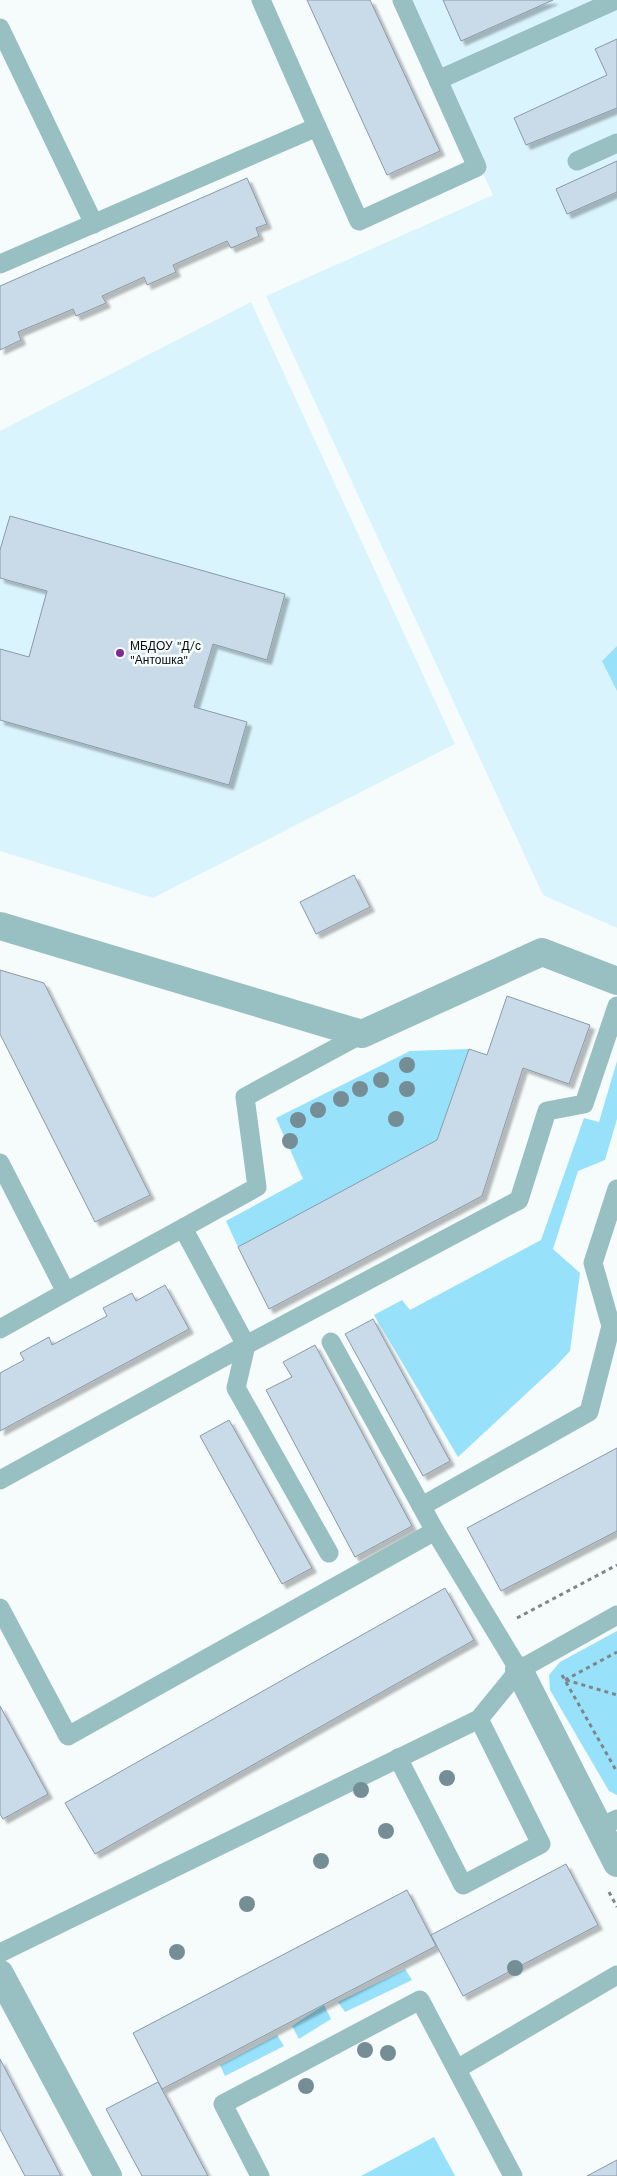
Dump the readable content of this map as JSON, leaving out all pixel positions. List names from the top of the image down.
{
  "places": ["МБДОУ \"Д/с \"Антошка\""]
}
